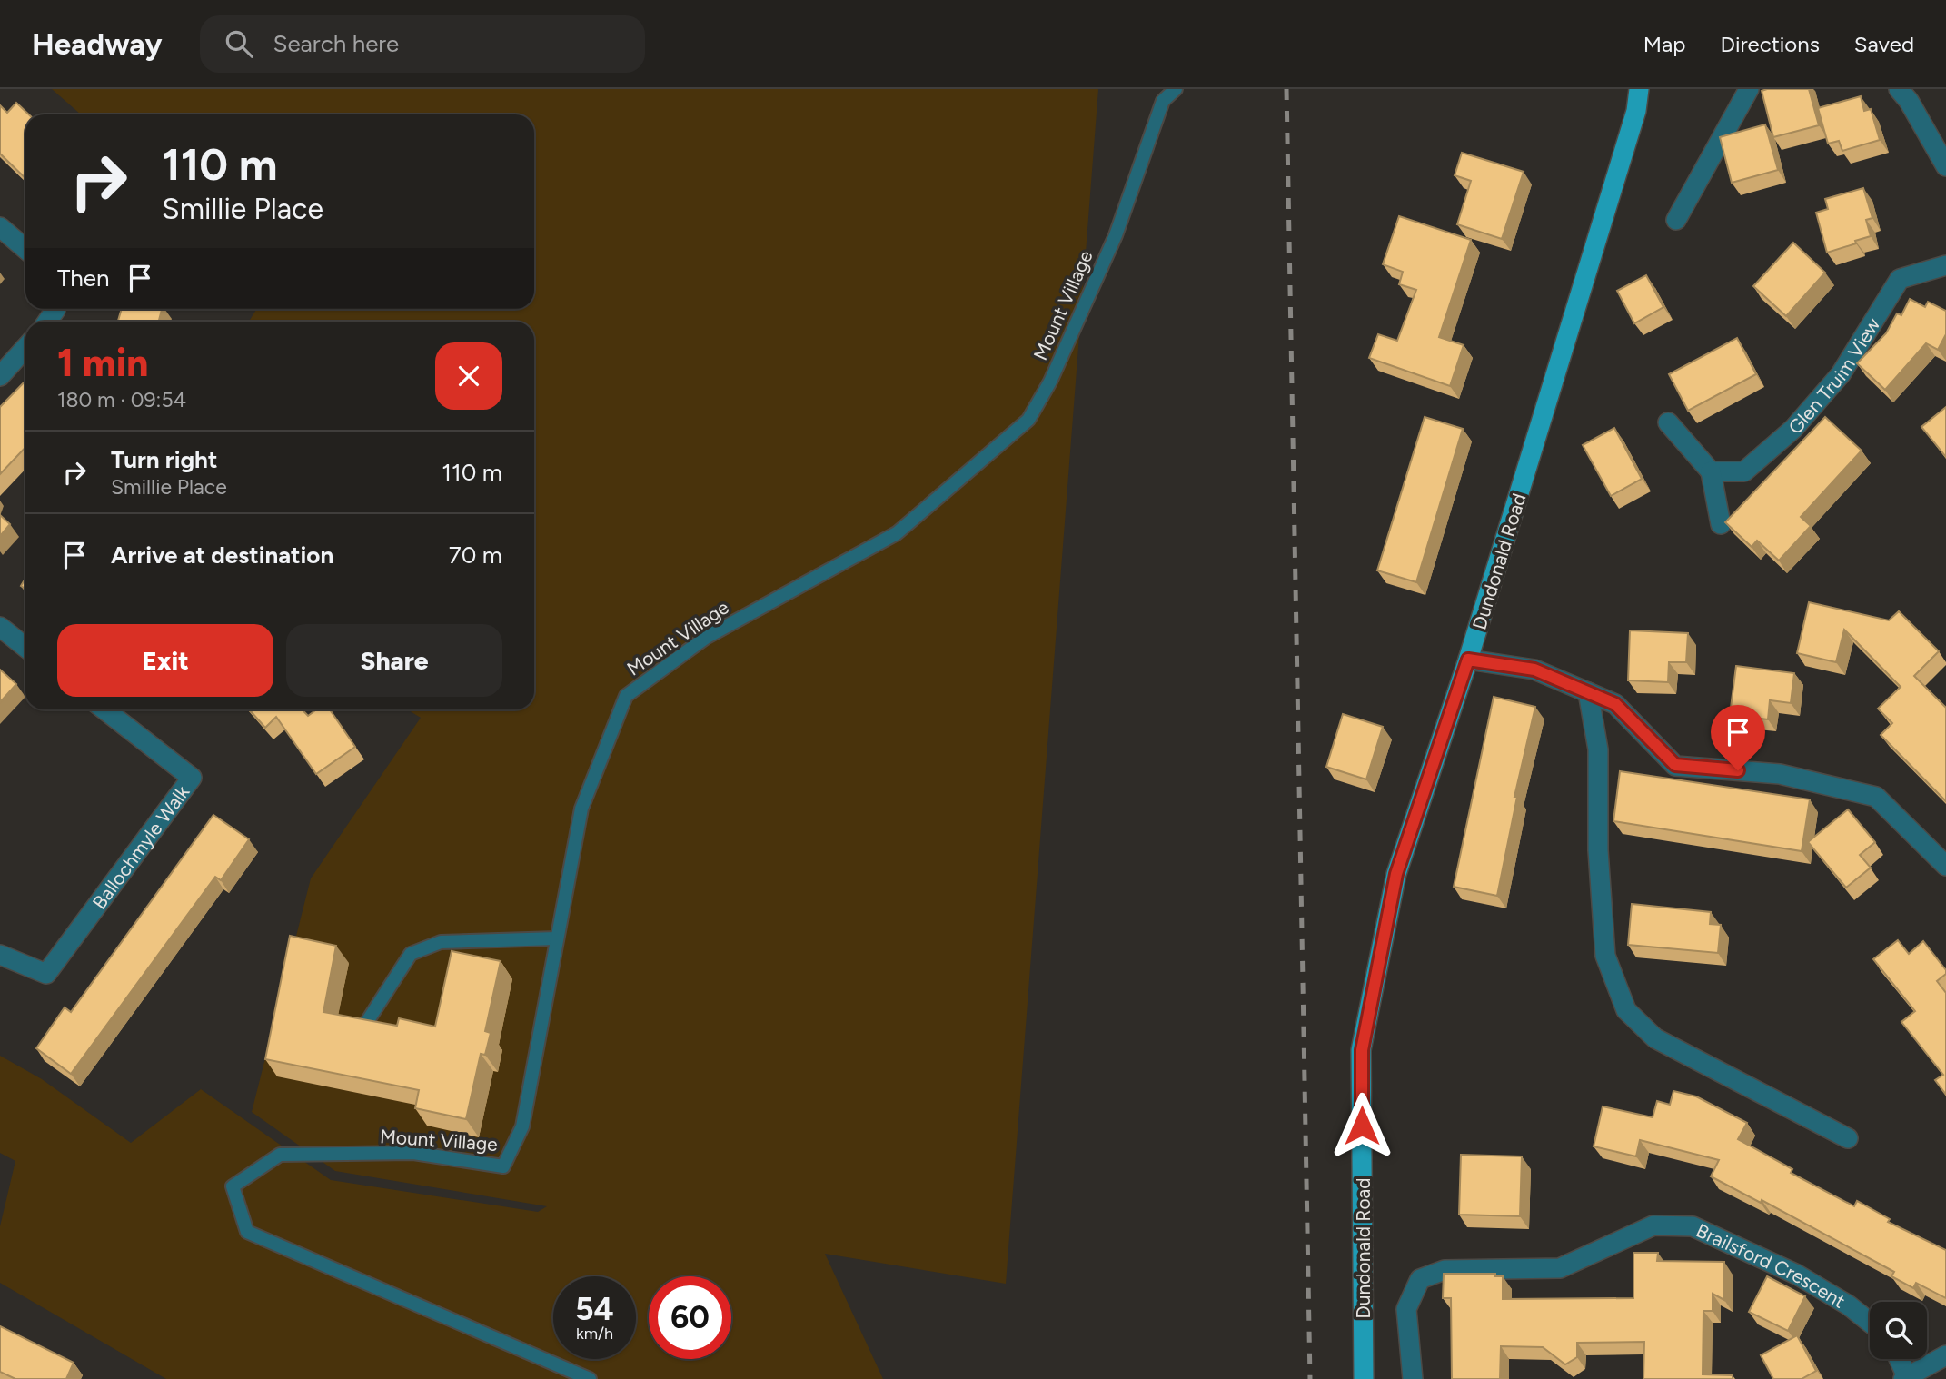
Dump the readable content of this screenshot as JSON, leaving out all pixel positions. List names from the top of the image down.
{
  "streets": {
    "main road": ["Dundonald Road"],
    "street": ["Glen Truim View", "Ballochmyle Walk", "Brailsford Crescent"],
    "lane": ["Mount Village"]
  },
  "page": {
    "header": "Headway",
    "search": "Search here",
    "nav": ["Map", "Directions", "Saved"],
    "turn": ["110 m", "Smillie Place"],
    "then": "Then",
    "heading": ["1 min", "180 m · 09:54"],
    "list": [
      {
        "name": "Turn right",
        "note": "Smillie Place",
        "value": "110 m"
      },
      {
        "name": "Arrive at destination",
        "value": "70 m"
      }
    ],
    "buttons": ["Exit", "Share"],
    "speed": "54 km/h",
    "limit": "60"
  }
}
